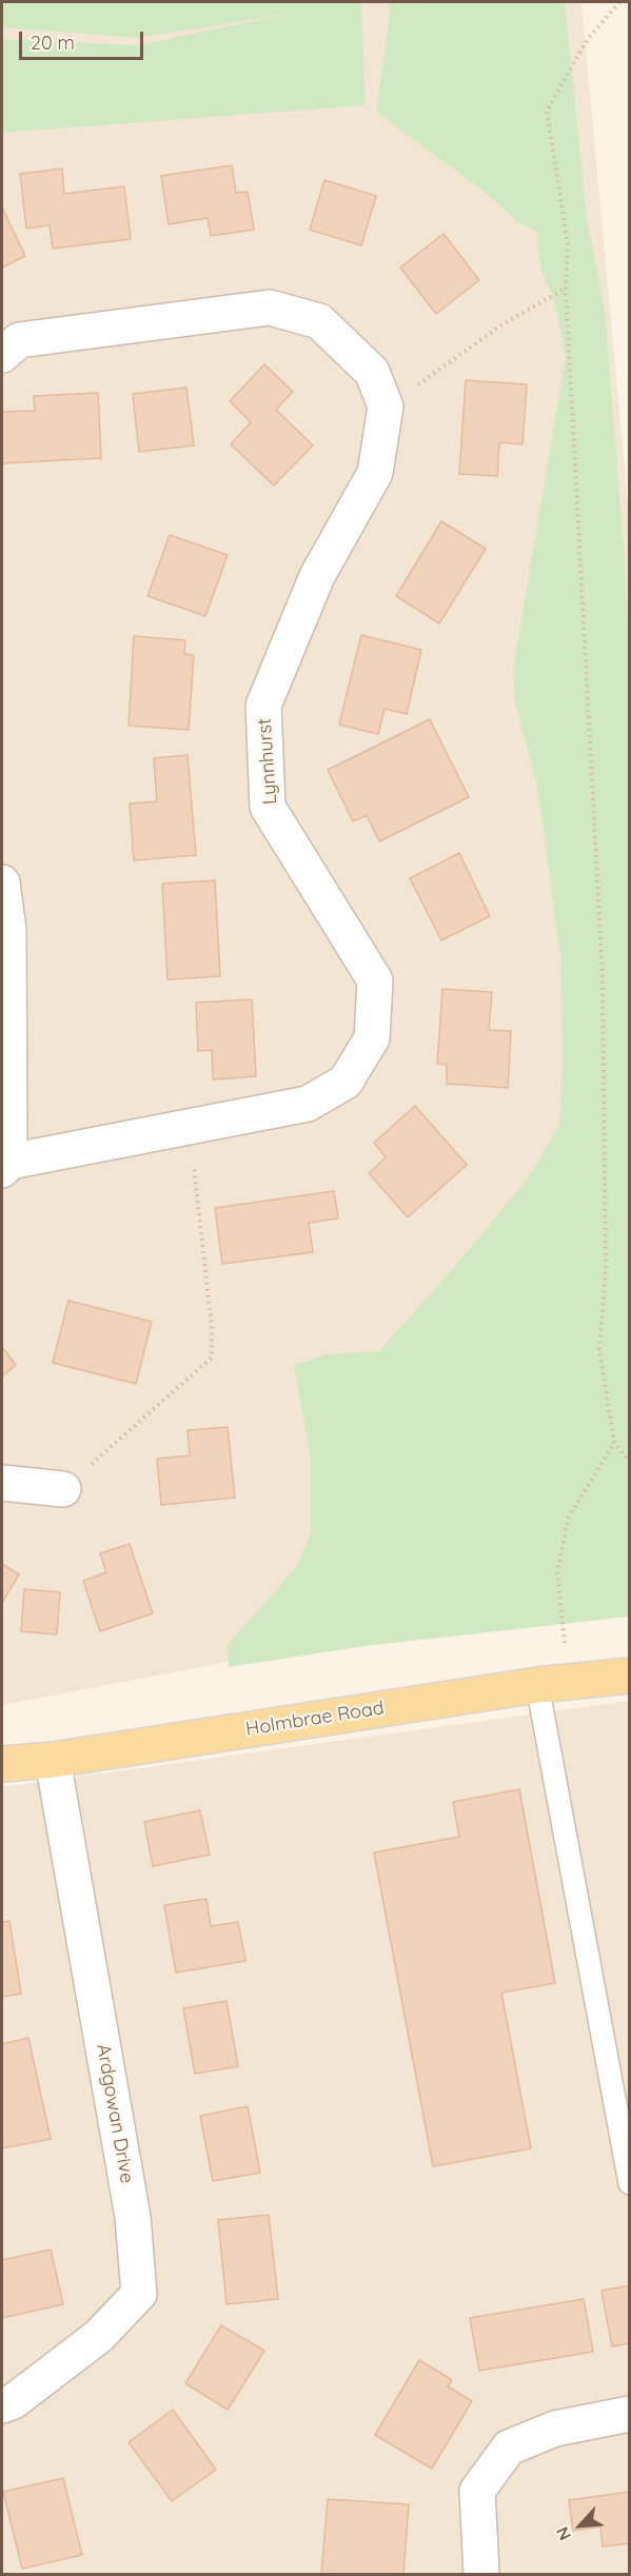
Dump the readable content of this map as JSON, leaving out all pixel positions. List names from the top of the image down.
{
  "streets": {
    "main road": ["Holmbrae Road"],
    "street": ["Lynnhurst", "Ardgowan Drive"]
  },
  "crossings": [
    ["Holmbrae Road", "Ardgowan Drive"]
  ],
  "scale_bar": "20 m",
  "north": "bottom left"
}
